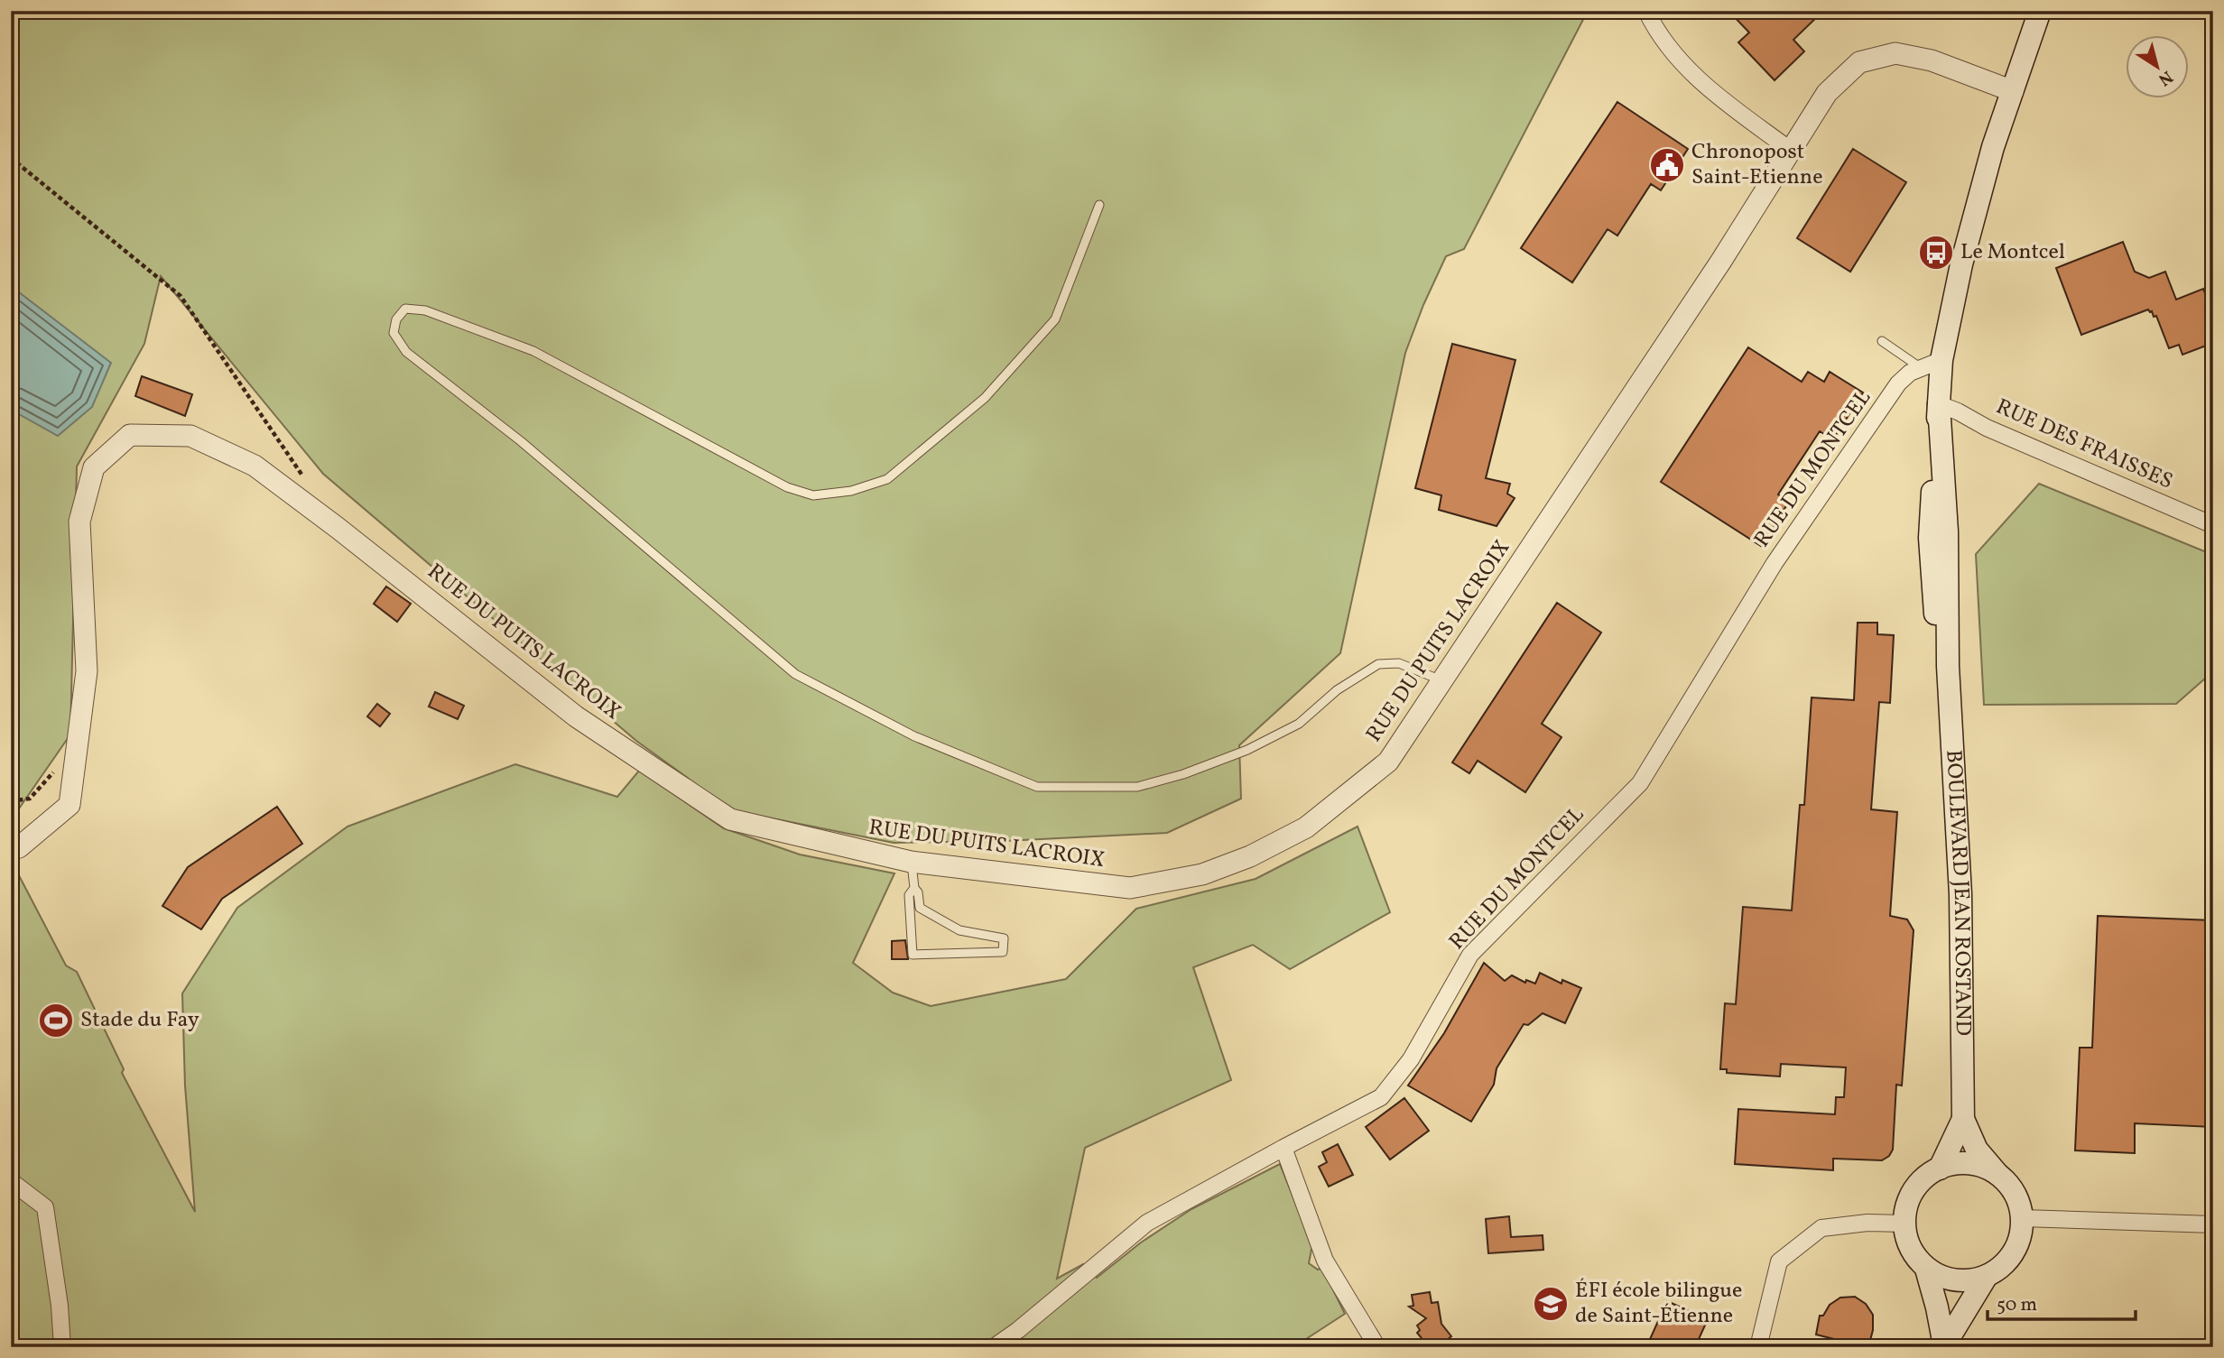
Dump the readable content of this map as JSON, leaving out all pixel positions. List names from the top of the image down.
{
  "streets": {
    "main road": ["BOULEVARD JEAN ROSTAND"],
    "street": ["RUE DES FRAISSES", "RUE DU MONTCEL", "RUE DU PUITS LACROIX"]
  },
  "crossings": [
    ["RUE DES FRAISSES", "BOULEVARD JEAN ROSTAND"],
    ["RUE DU MONTCEL", "BOULEVARD JEAN ROSTAND"],
    ["RUE DU PUITS LACROIX", "BOULEVARD JEAN ROSTAND"]
  ],
  "places": {
    "public building": ["Chronopost Saint-Etienne"],
    "bus stop": ["Le Montcel"],
    "sports": ["Stade du Fay"],
    "school or university": ["ÉFI école bilingue de Saint-Étienne"]
  },
  "scale_bar": "50 m",
  "north": "bottom right"
}
